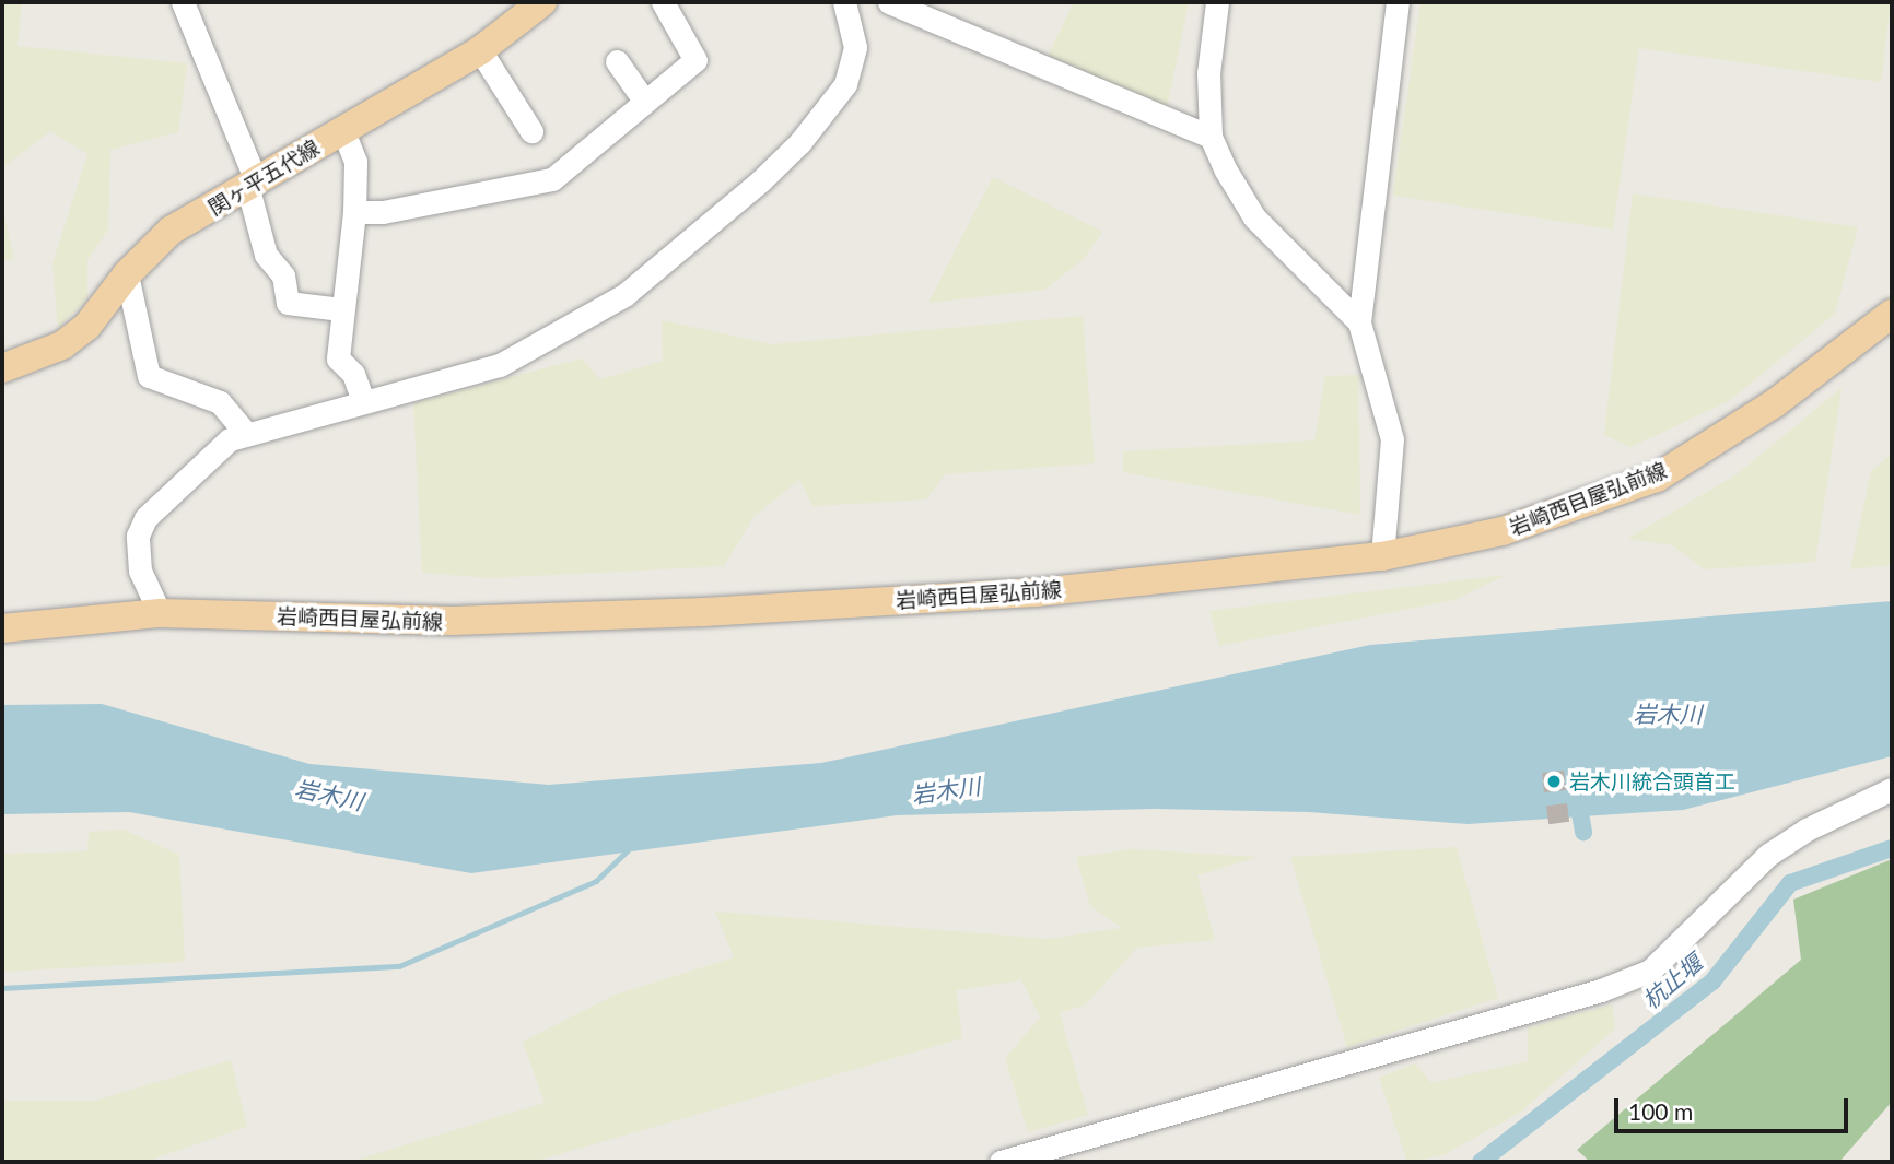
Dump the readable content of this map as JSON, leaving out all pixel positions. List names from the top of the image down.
{
  "streets": {
    "main road": ["関ヶ平五代線", "岩崎西目屋弘前線"]
  },
  "water": ["岩木川", "杭止堰"],
  "places": ["岩木川統合頭首工"],
  "scale_bar": "100 m"
}
